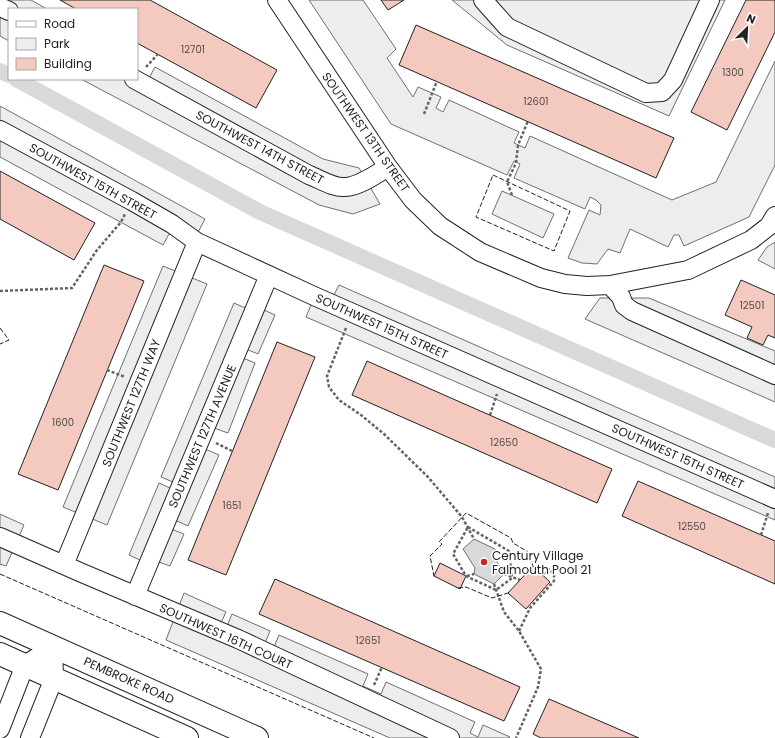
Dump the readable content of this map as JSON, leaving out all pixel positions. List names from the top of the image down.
{
  "streets": {
    "main road": ["PEMBROKE ROAD"],
    "street": [
      "SOUTHWEST 13TH STREET",
      "SOUTHWEST 14TH STREET",
      "SOUTHWEST 15TH STREET",
      "SOUTHWEST 127TH WAY",
      "SOUTHWEST 127TH AVENUE",
      "SOUTHWEST 16TH COURT"
    ]
  },
  "crossings": [
    ["SOUTHWEST 13TH STREET", "SOUTHWEST 14TH STREET"],
    ["SOUTHWEST 15TH STREET", "SOUTHWEST 127TH WAY"],
    ["SOUTHWEST 15TH STREET", "SOUTHWEST 127TH AVENUE"],
    ["SOUTHWEST 127TH WAY", "SOUTHWEST 16TH COURT"],
    ["SOUTHWEST 127TH AVENUE", "SOUTHWEST 16TH COURT"]
  ],
  "places": ["Century Village Falmouth Pool 21"],
  "house_numbers": [
    "12701",
    "1300",
    "12601",
    "12501",
    "1600",
    "12650",
    "1651",
    "12550",
    "12651"
  ],
  "legend": ["Road", "Park", "Building"],
  "north": "top right"
}
